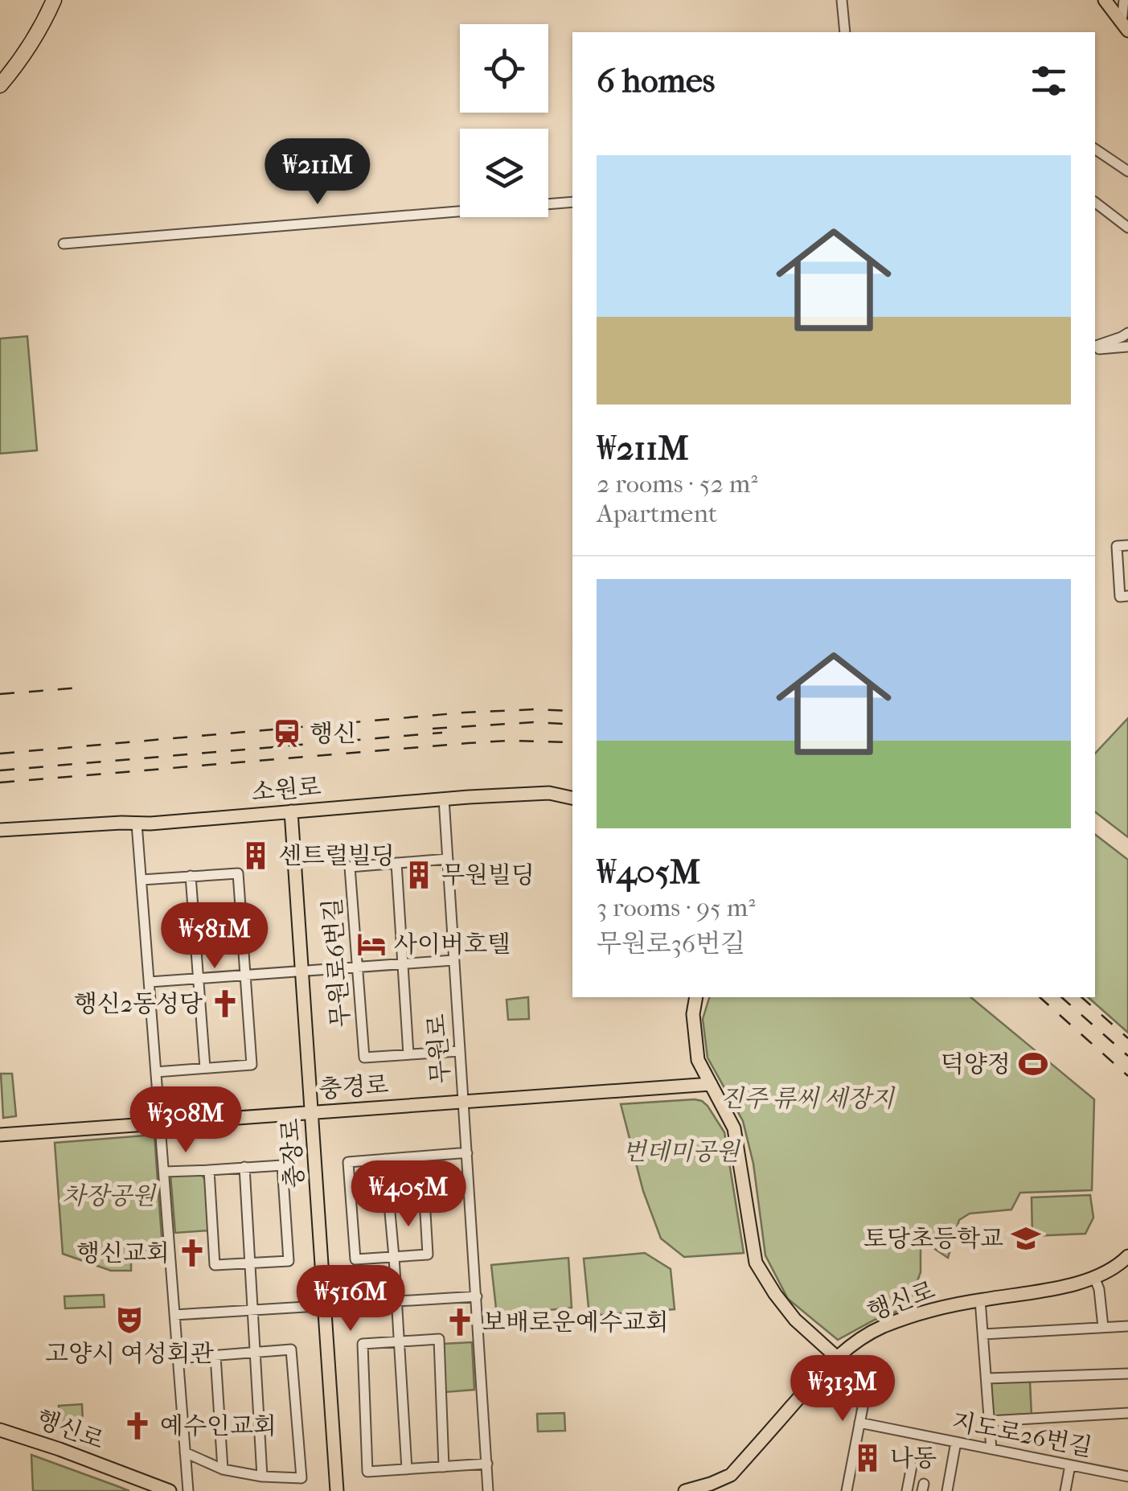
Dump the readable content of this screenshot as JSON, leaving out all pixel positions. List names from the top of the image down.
{
  "streets": {
    "main road": [
      "소원로",
      "충경로",
      "충장로",
      "행신로"
    ],
    "street": ["무원로6번길", "무원로", "지도로26번길"]
  },
  "crossings": [
    ["소원로", "무원로"],
    ["소원로", "충장로"],
    ["무원로6번길", "무원로"],
    ["무원로", "충경로"],
    ["충경로", "충장로"]
  ],
  "parks": ["진주 류씨 세장지", "번데미공원", "차장공원"],
  "places": {
    "station": ["행신"],
    "building": ["센트럴빌딩", "무원빌딩", "나동"],
    "hotel": ["사이버호텔"],
    "church": [
      "행신2동성당",
      "행신교회",
      "보배로운예수교회",
      "예수인교회"
    ],
    "sports": ["덕양정"],
    "school or university": ["토당초등학교"],
    "theatre": ["고양시 여성회관"]
  },
  "page": {
    "heading": "6 homes",
    "list": [
      {
        "name": "₩211M",
        "note": "2 rooms · 52 m² · Apartment"
      },
      {
        "name": "₩405M",
        "note": "3 rooms · 95 m² · 무원로36번길"
      }
    ],
    "price": [
      "₩211M",
      "₩581M",
      "₩308M",
      "₩405M",
      "₩516M",
      "₩313M"
    ]
  }
}
